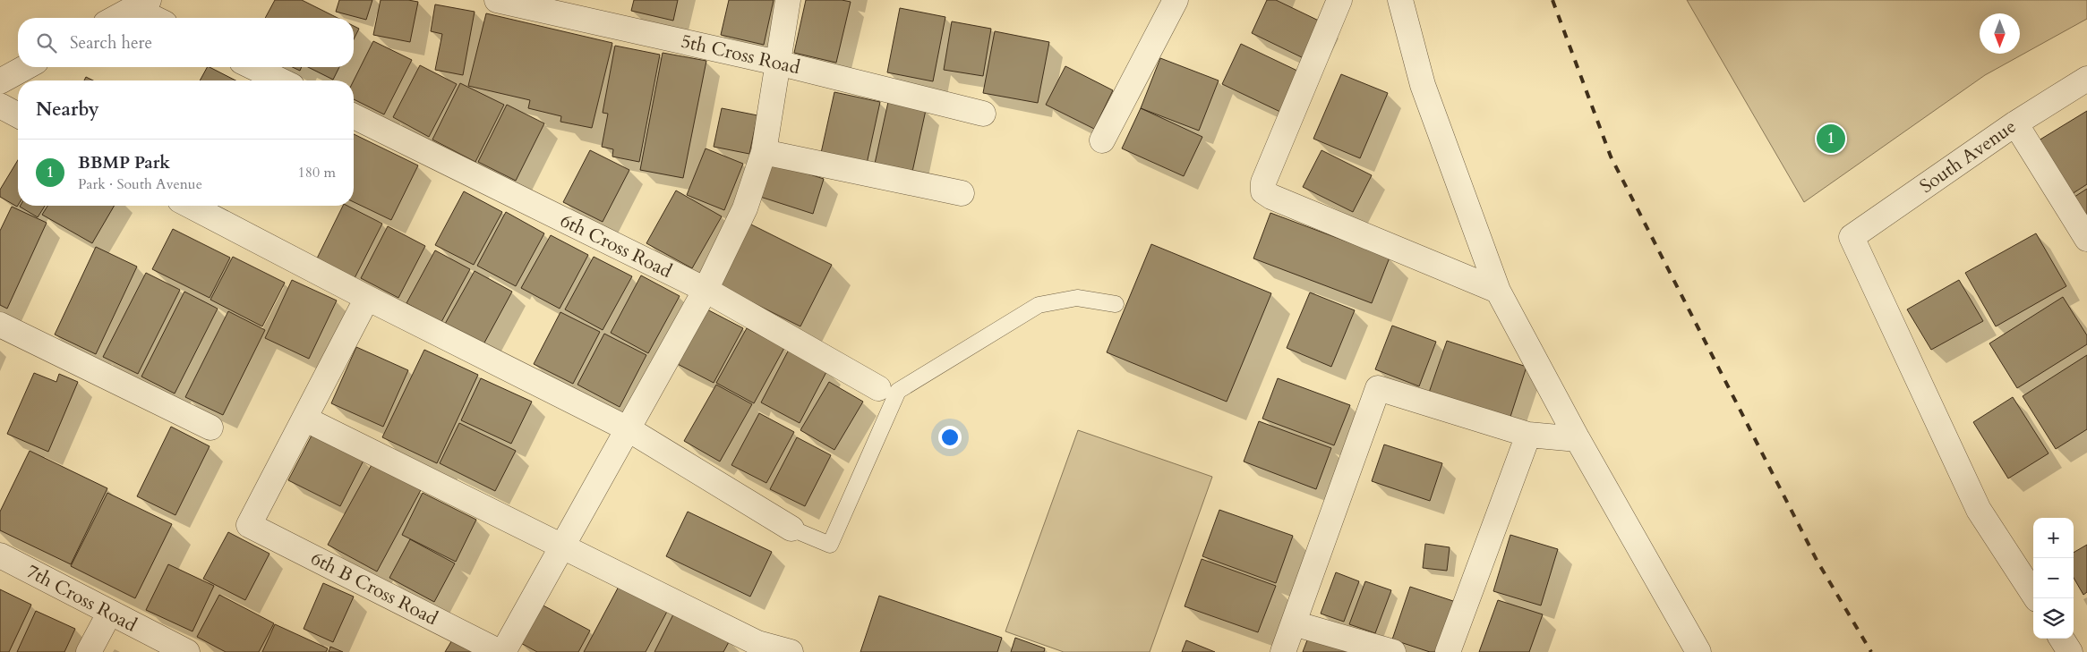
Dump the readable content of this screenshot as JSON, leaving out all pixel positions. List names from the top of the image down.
{
  "streets": {
    "street": [
      "5th Cross Road",
      "South Avenue",
      "6th Cross Road",
      "6th B Cross Road",
      "7th Cross Road"
    ]
  },
  "north": "bottom",
  "page": {
    "search": "Search here",
    "heading": "Nearby",
    "pins": "1",
    "list": [
      {
        "mark": "1",
        "name": "BBMP Park",
        "note": "Park · South Avenue",
        "value": "180 m"
      }
    ],
    "map_buttons": ["+", "−"]
  }
}
